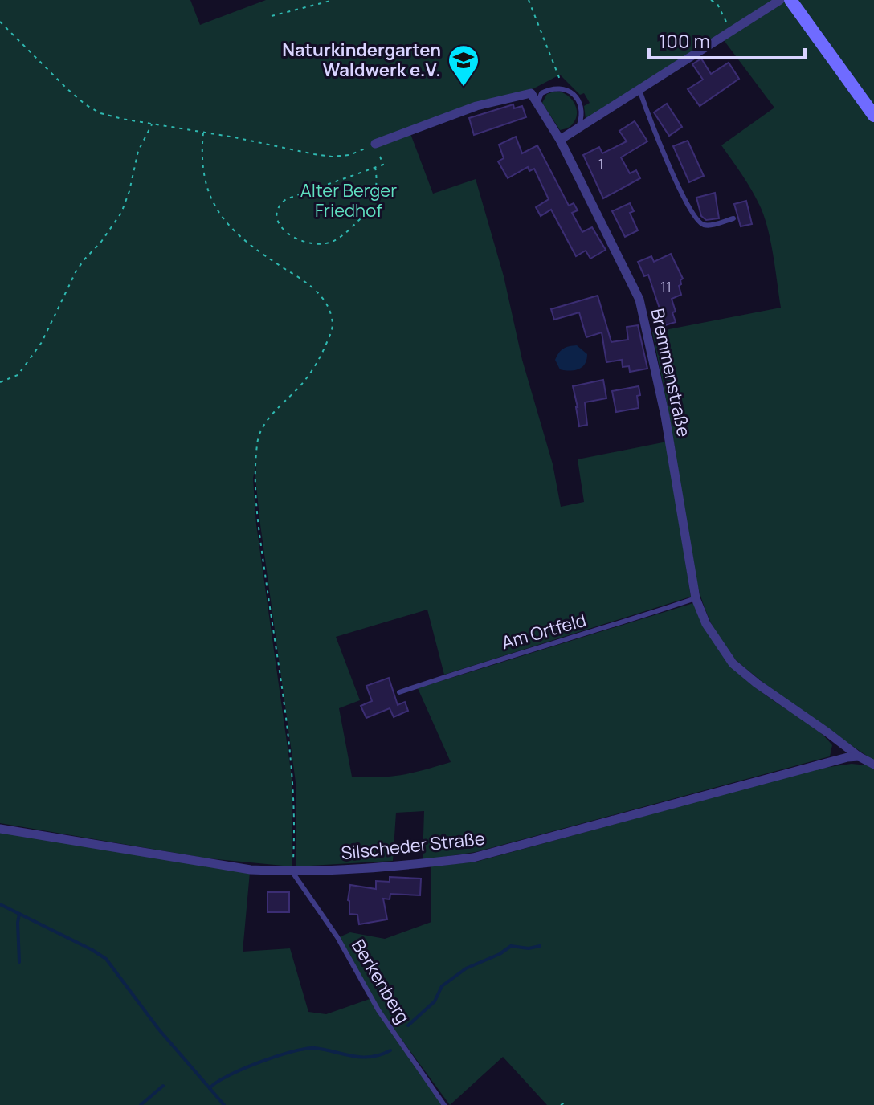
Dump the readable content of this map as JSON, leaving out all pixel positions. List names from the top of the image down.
{
  "streets": {
    "street": ["Bremmenstraße", "Silscheder Straße"],
    "lane": ["Am Ortfeld", "Berkenberg"]
  },
  "crossings": [
    ["Bremmenstraße", "Am Ortfeld"],
    ["Bremmenstraße", "Silscheder Straße"],
    ["Silscheder Straße", "Berkenberg"]
  ],
  "parks": ["Alter Berger Friedhof"],
  "places": {
    "school or university": ["Naturkindergarten Waldwerk e.V."]
  },
  "house_numbers": ["1", "11"],
  "scale_bar": "100 m"
}
